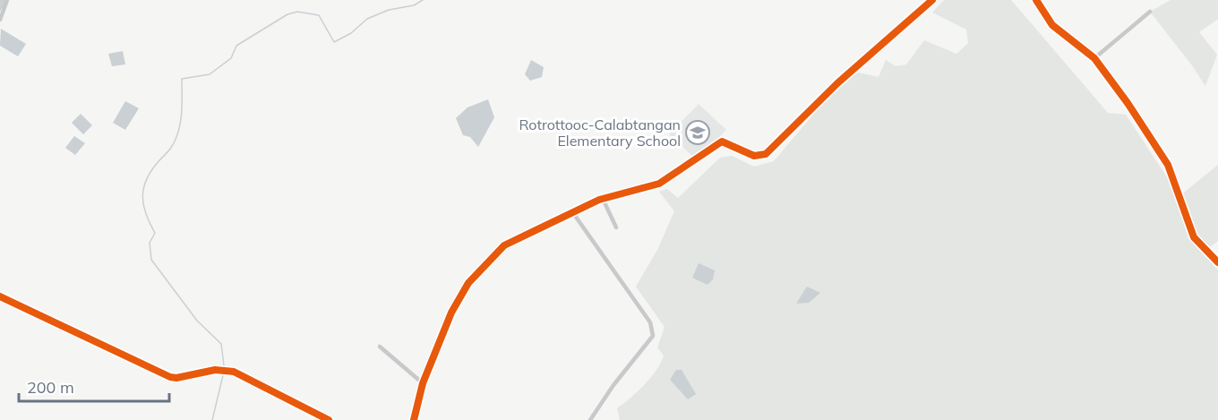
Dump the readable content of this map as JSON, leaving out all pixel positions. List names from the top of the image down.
{
  "places": {
    "school or university": ["Rotrottooc-Calabtangan Elementary School"]
  },
  "scale_bar": "200 m"
}
